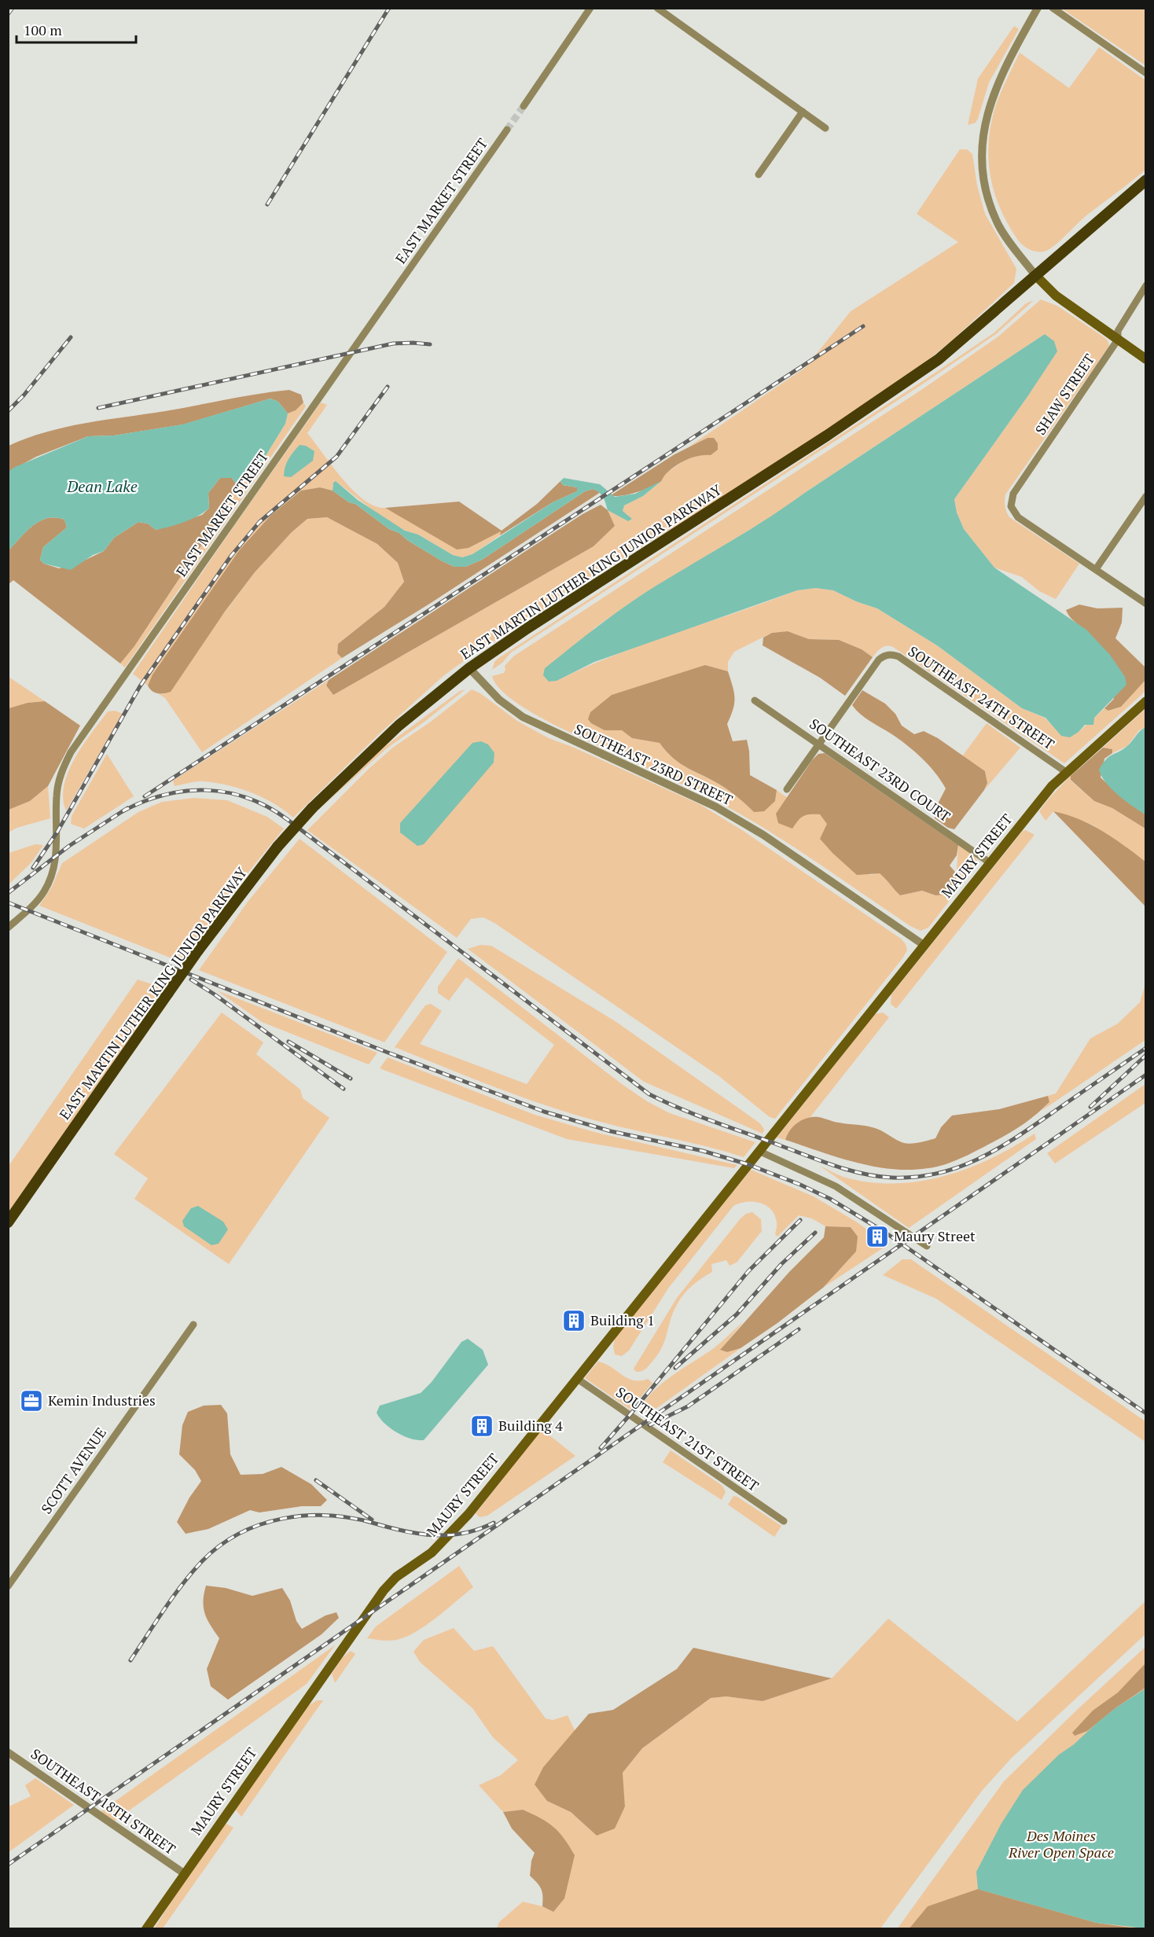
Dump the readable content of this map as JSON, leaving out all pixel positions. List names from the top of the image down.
{
  "streets": {
    "main road": ["EAST MARTIN LUTHER KING JUNIOR PARKWAY", "MAURY STREET"],
    "street": [
      "EAST MARKET STREET",
      "SHAW STREET",
      "SOUTHEAST 24TH STREET",
      "SOUTHEAST 23RD STREET",
      "SOUTHEAST 23RD COURT",
      "SOUTHEAST 21ST STREET",
      "SCOTT AVENUE",
      "SOUTHEAST 18TH STREET"
    ]
  },
  "crossings": [
    ["EAST MARTIN LUTHER KING JUNIOR PARKWAY", "SOUTHEAST 23RD STREET"],
    ["SOUTHEAST 24TH STREET", "SOUTHEAST 23RD COURT"],
    ["SOUTHEAST 24TH STREET", "MAURY STREET"],
    ["SOUTHEAST 23RD STREET", "MAURY STREET"],
    ["SOUTHEAST 23RD COURT", "MAURY STREET"],
    ["MAURY STREET", "SOUTHEAST 21ST STREET"],
    ["MAURY STREET", "SOUTHEAST 18TH STREET"]
  ],
  "water": ["Dean Lake"],
  "parks": ["Des Moines River Open Space"],
  "places": {
    "building": ["Maury Street", "Building 1", "Building 4"],
    "office": ["Kemin Industries"]
  },
  "scale_bar": "100 m"
}
